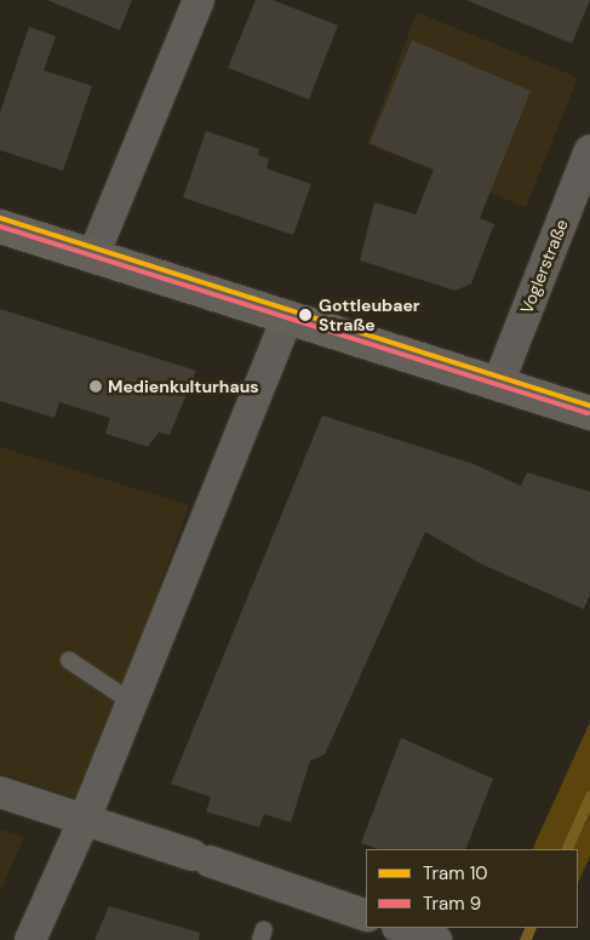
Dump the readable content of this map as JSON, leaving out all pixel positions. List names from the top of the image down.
{
  "streets": {
    "street": ["Voglerstraße"]
  },
  "places": ["Gottleubaer Straße", "Medienkulturhaus"],
  "lines": ["tram line 10", "tram line 9"],
  "legend": ["Tram 10", "Tram 9"]
}
